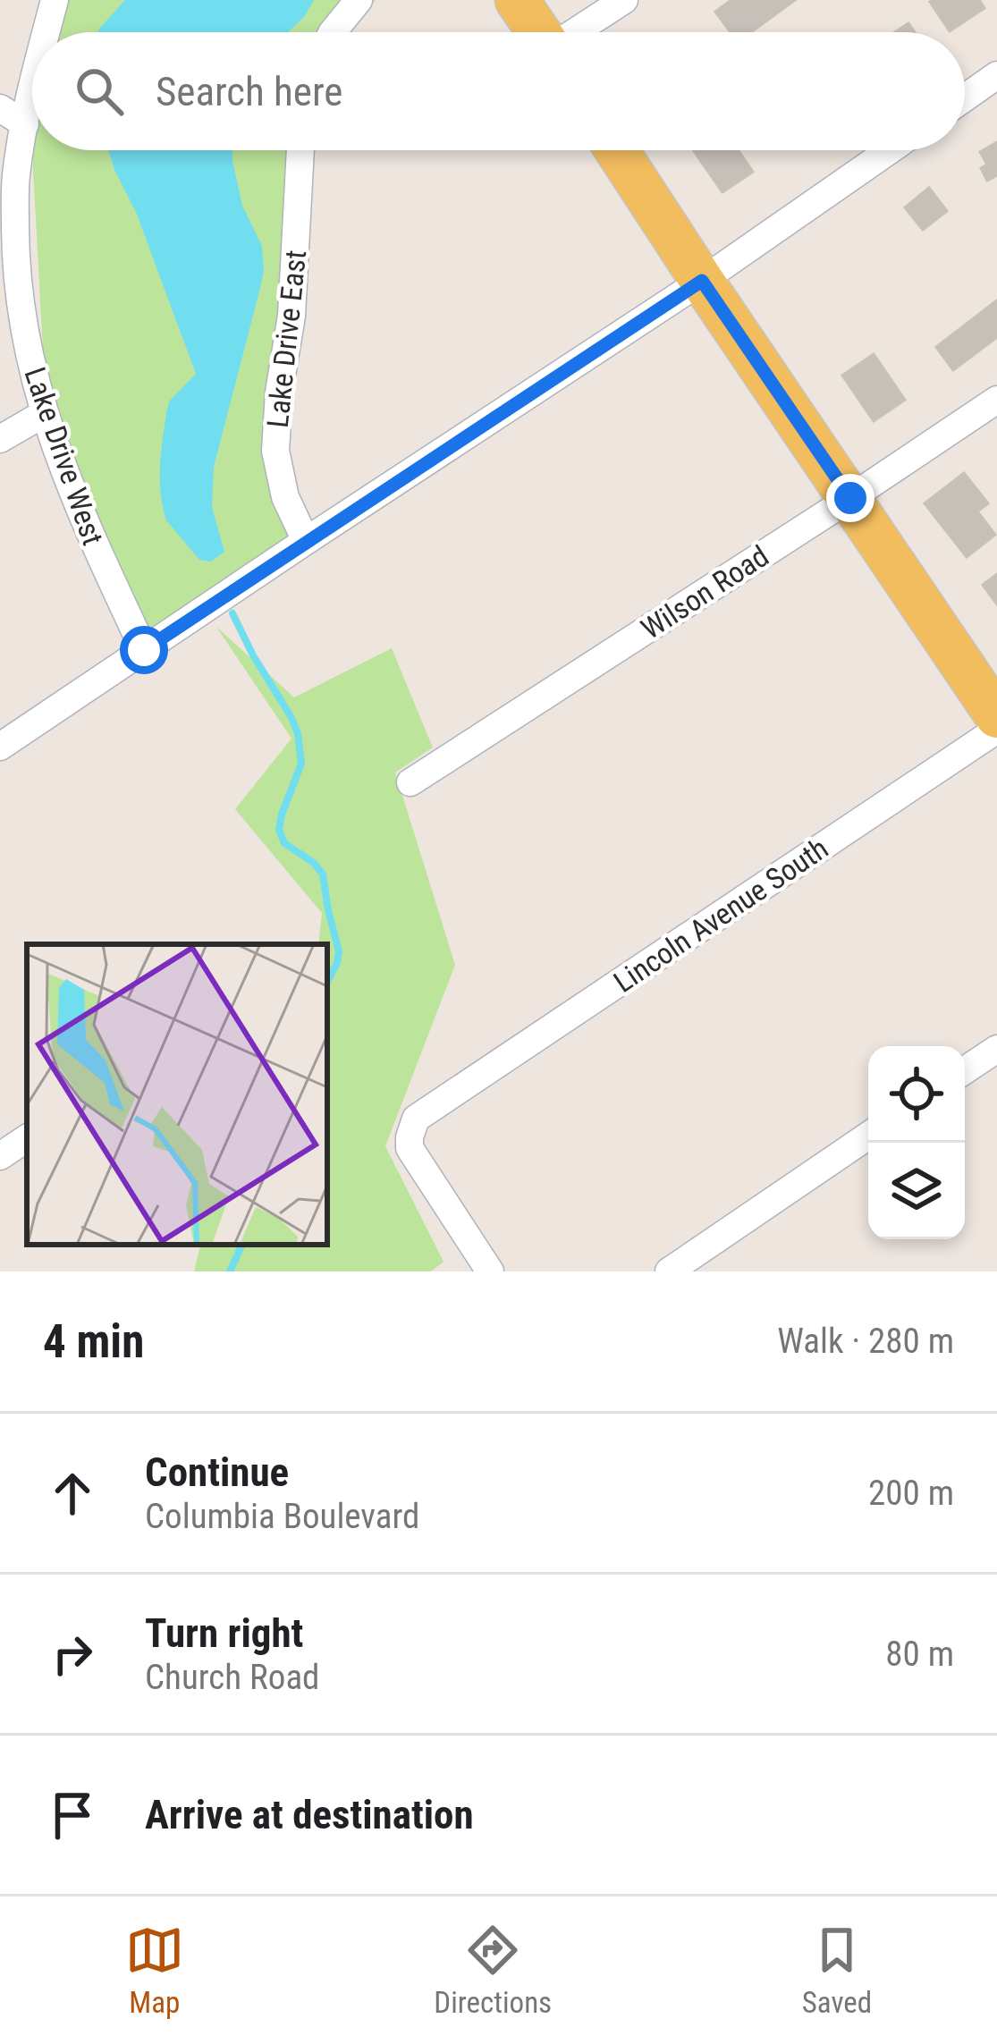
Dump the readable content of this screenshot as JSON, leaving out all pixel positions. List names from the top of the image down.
{
  "streets": {
    "street": [
      "Lake Drive East",
      "Lake Drive West",
      "Wilson Road",
      "Lincoln Avenue South"
    ]
  },
  "page": {
    "search": "Search here",
    "heading": ["4 min", "Walk · 280 m"],
    "list": [
      ["Continue", "Columbia Boulevard", "200 m"],
      ["Turn right", "Church Road", "80 m"],
      "Arrive at destination"
    ],
    "nav": ["Map", "Directions", "Saved"]
  }
}
